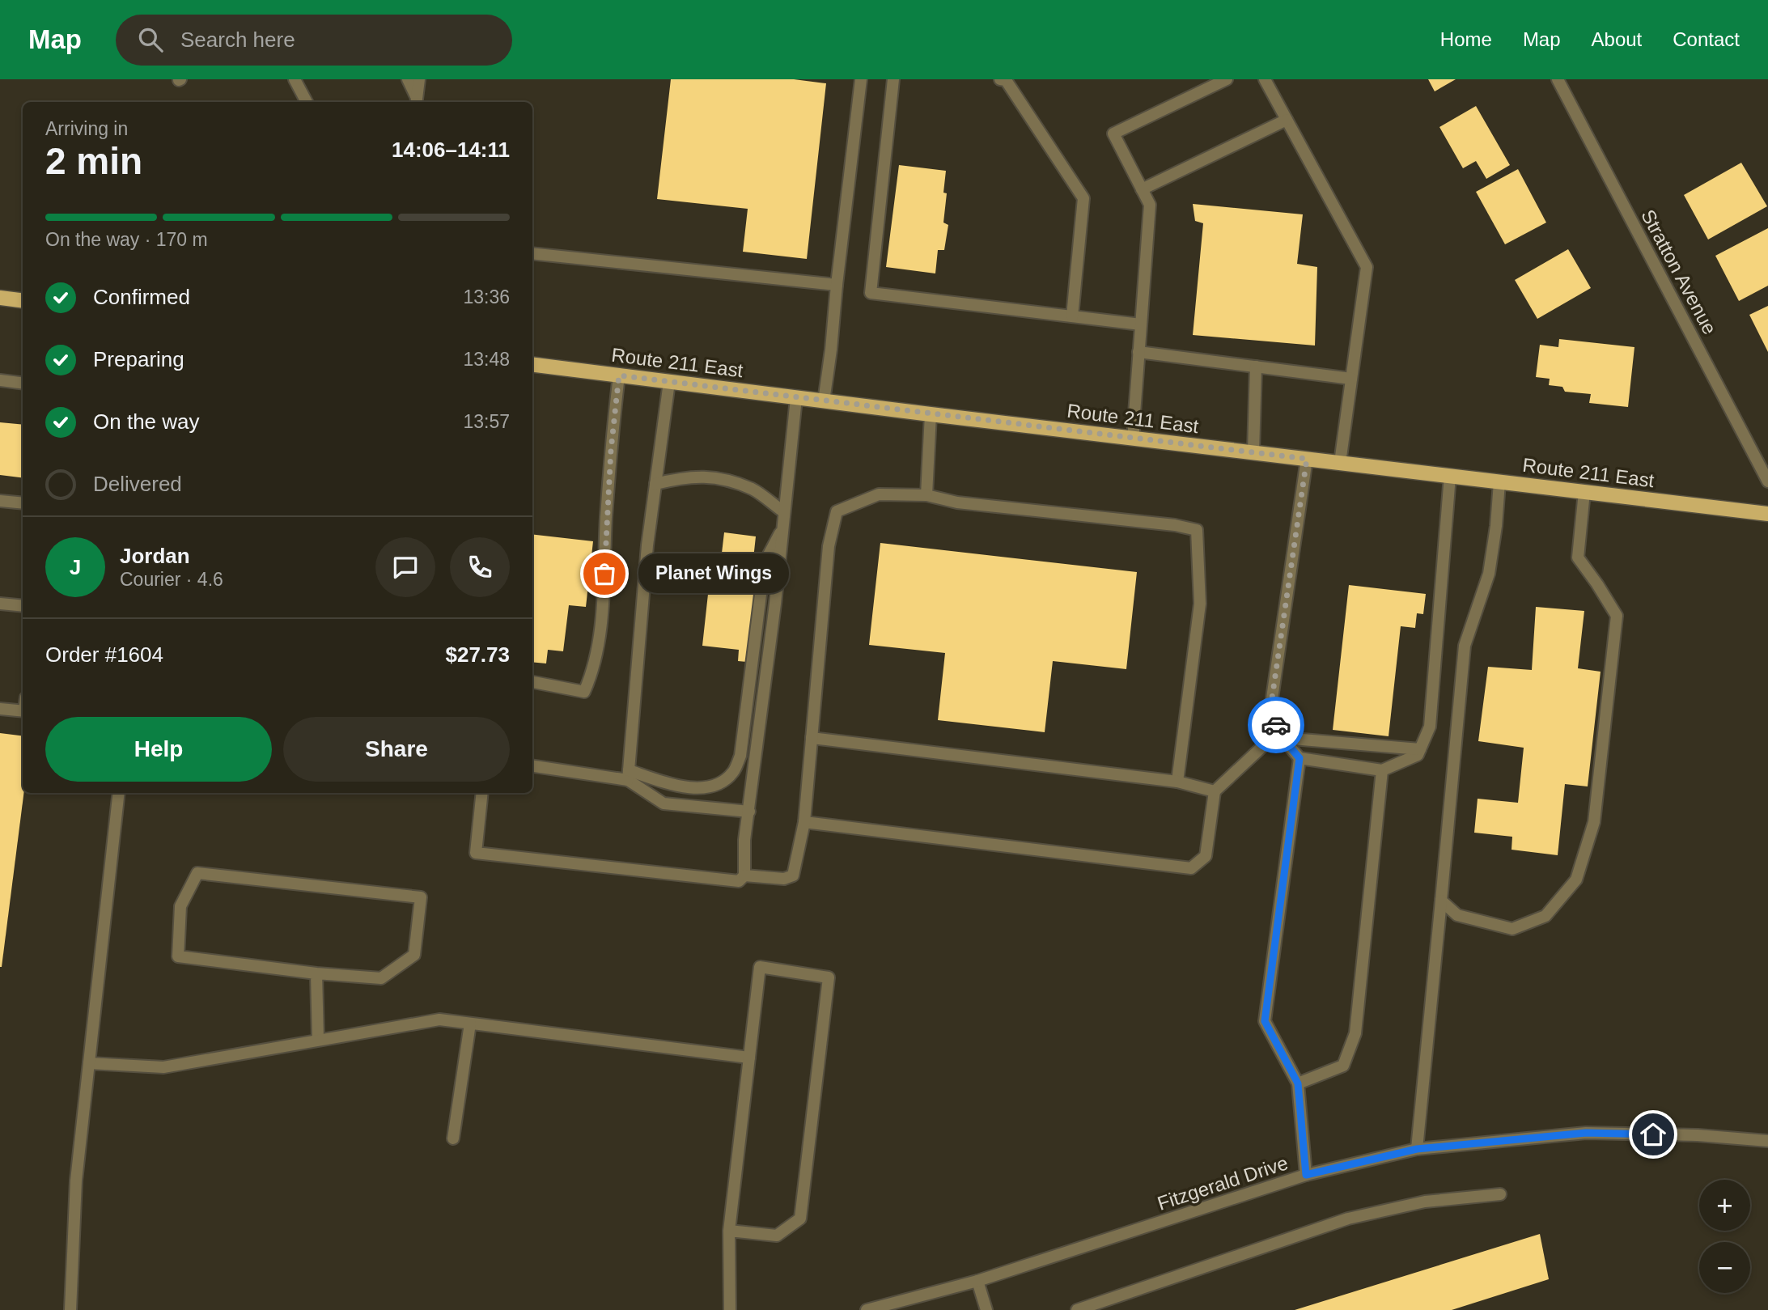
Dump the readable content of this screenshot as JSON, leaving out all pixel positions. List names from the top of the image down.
{
  "streets": {
    "main road": ["Route 211 East"],
    "street": ["Stratton Avenue", "Fitzgerald Drive"]
  },
  "places": ["Planet Wings"],
  "page": {
    "header": "Map",
    "search": "Search here",
    "nav": [
      "Home",
      "Map",
      "About",
      "Contact"
    ],
    "heading": ["2 min", "Arriving in", "14:06–14:11"],
    "panel": [
      "Jordan",
      "Courier · 4.6",
      "Order #1604",
      "$27.73"
    ],
    "bar": "On the way · 170 m",
    "list": [
      ["Confirmed", "13:36"],
      ["Preparing", "13:48"],
      ["On the way", "13:57"],
      "Delivered"
    ],
    "round": "J",
    "bubble": "Planet Wings",
    "buttons": ["Help", "Share"],
    "map_buttons": ["+", "−"]
  }
}
